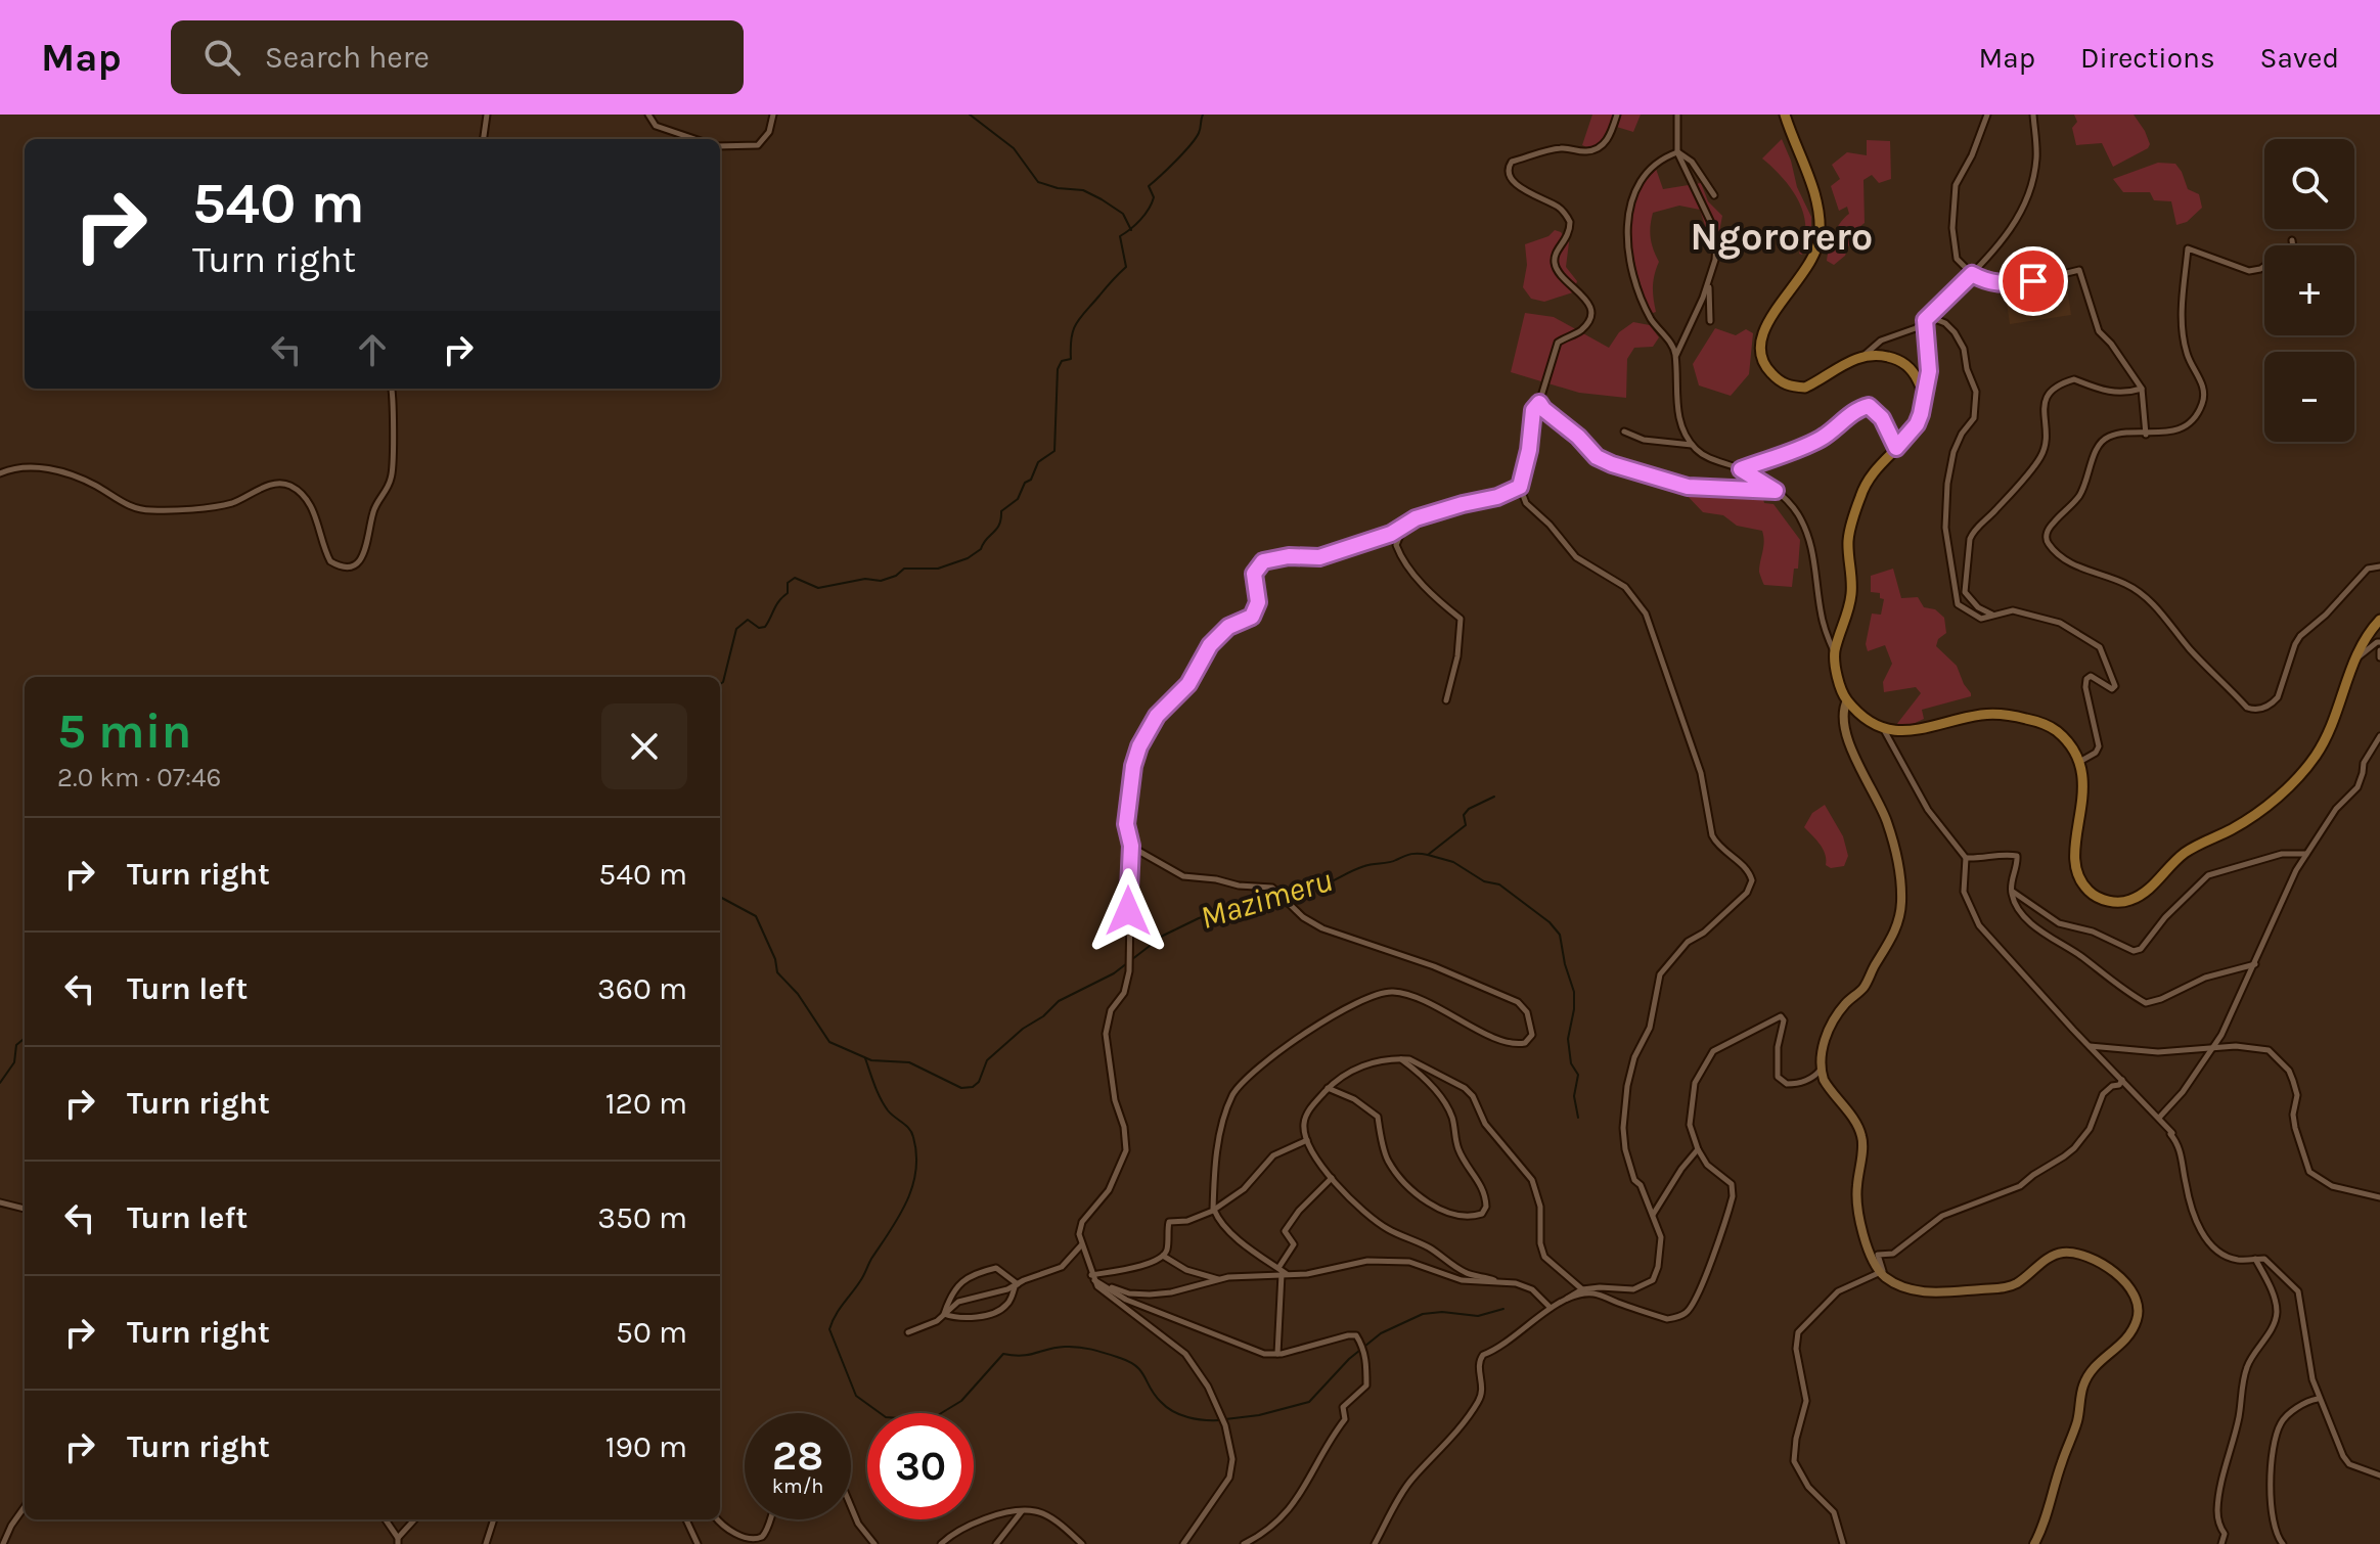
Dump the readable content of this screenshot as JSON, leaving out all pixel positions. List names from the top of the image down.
{
  "districts": ["Ngororero"],
  "water": ["Mazimeru"],
  "page": {
    "header": "Map",
    "search": "Search here",
    "nav": ["Map", "Directions", "Saved"],
    "map_buttons": ["+", "−"],
    "turn": ["540 m", "Turn right"],
    "heading": ["5 min", "2.0 km · 07:46"],
    "list": [
      {
        "name": "Turn right",
        "value": "540 m"
      },
      {
        "name": "Turn left",
        "value": "360 m"
      },
      {
        "name": "Turn right",
        "value": "120 m"
      },
      {
        "name": "Turn left",
        "value": "350 m"
      },
      {
        "name": "Turn right",
        "value": "50 m"
      },
      {
        "name": "Turn right",
        "value": "190 m"
      }
    ],
    "speed": "28 km/h",
    "limit": "30"
  }
}
